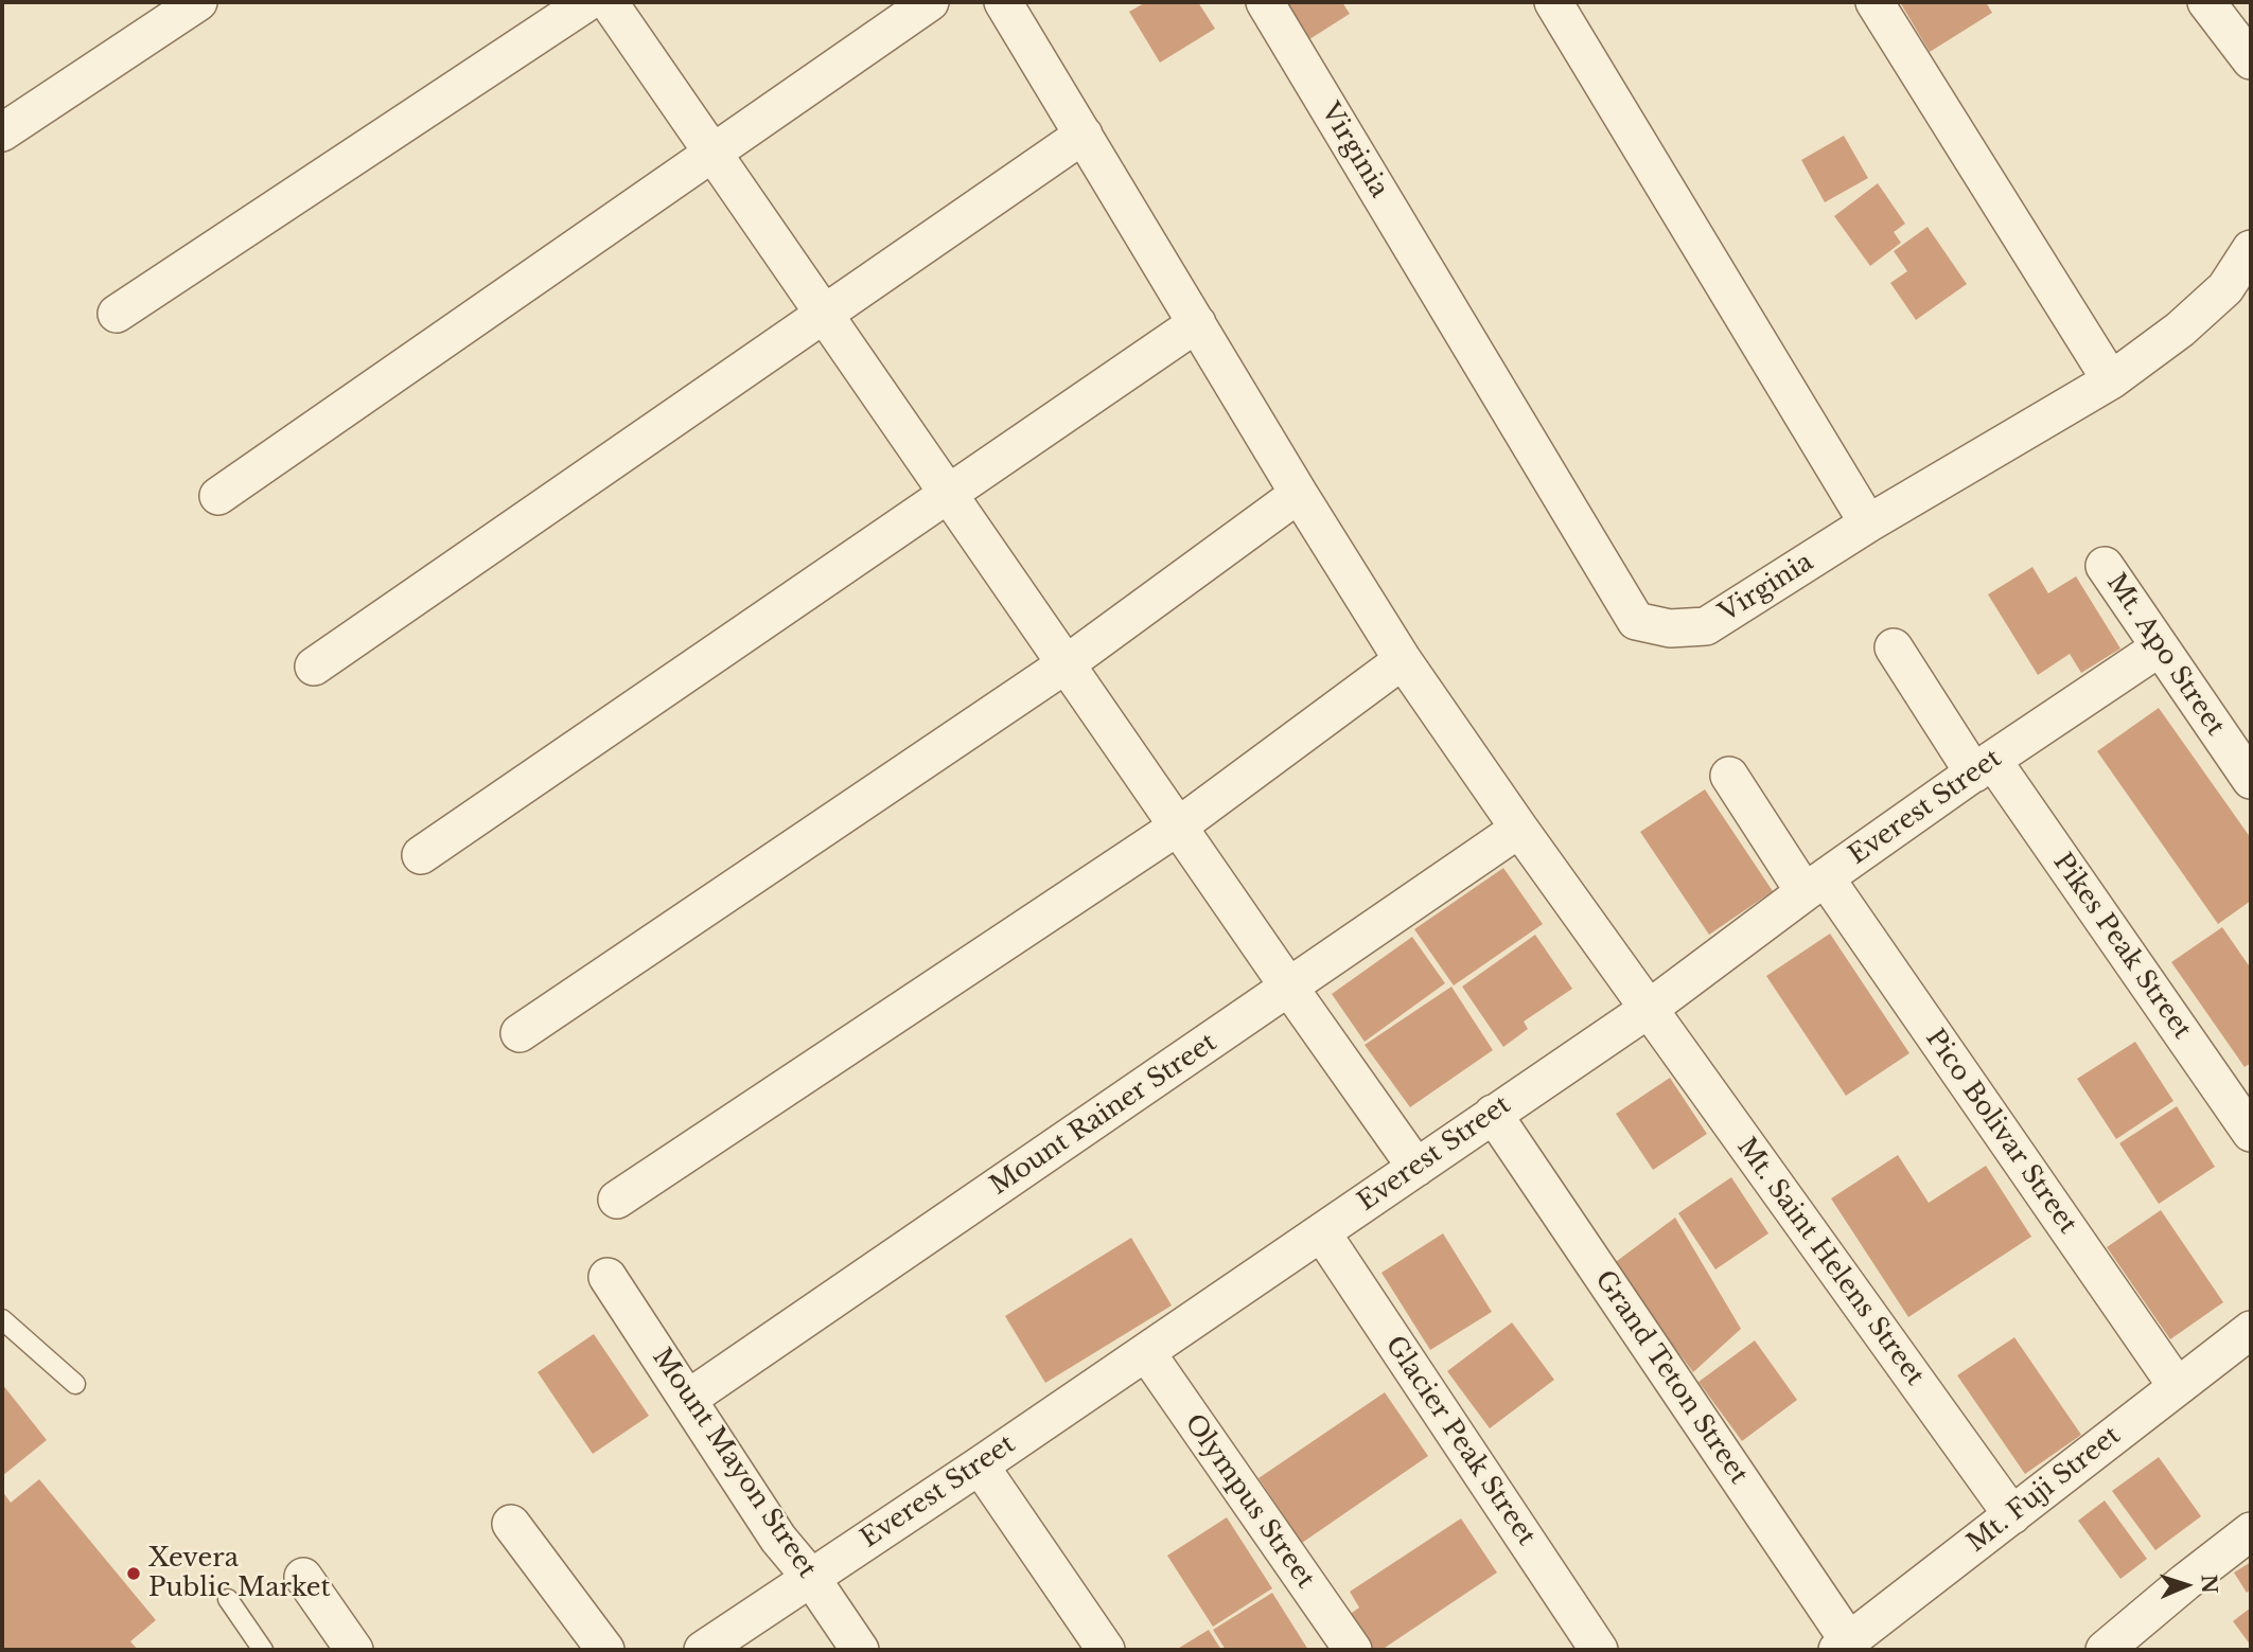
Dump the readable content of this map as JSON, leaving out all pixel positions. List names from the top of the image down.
{
  "streets": {
    "street": [
      "Virginia",
      "Mt. Apo Street",
      "Everest Street",
      "Pikes Peak Street",
      "Mount Rainer Street",
      "Pico Bolivar Street",
      "Mt. Saint Helens Street",
      "Grand Teton Street",
      "Glacier Peak Street",
      "Mount Mayon Street",
      "Mt. Fuji Street",
      "Olympus Street"
    ]
  },
  "crossings": [
    ["Mt. Apo Street", "Everest Street"],
    ["Everest Street", "Pikes Peak Street"],
    ["Everest Street", "Pico Bolivar Street"],
    ["Everest Street", "Mt. Saint Helens Street"],
    ["Everest Street", "Grand Teton Street"],
    ["Everest Street", "Glacier Peak Street"],
    ["Everest Street", "Mount Mayon Street"],
    ["Everest Street", "Olympus Street"],
    ["Mount Rainer Street", "Mt. Saint Helens Street"],
    ["Mount Rainer Street", "Mount Mayon Street"],
    ["Pico Bolivar Street", "Mt. Fuji Street"],
    ["Mt. Saint Helens Street", "Mt. Fuji Street"],
    ["Grand Teton Street", "Mt. Fuji Street"]
  ],
  "places": ["Xevera Public Market"],
  "north": "right"
}
